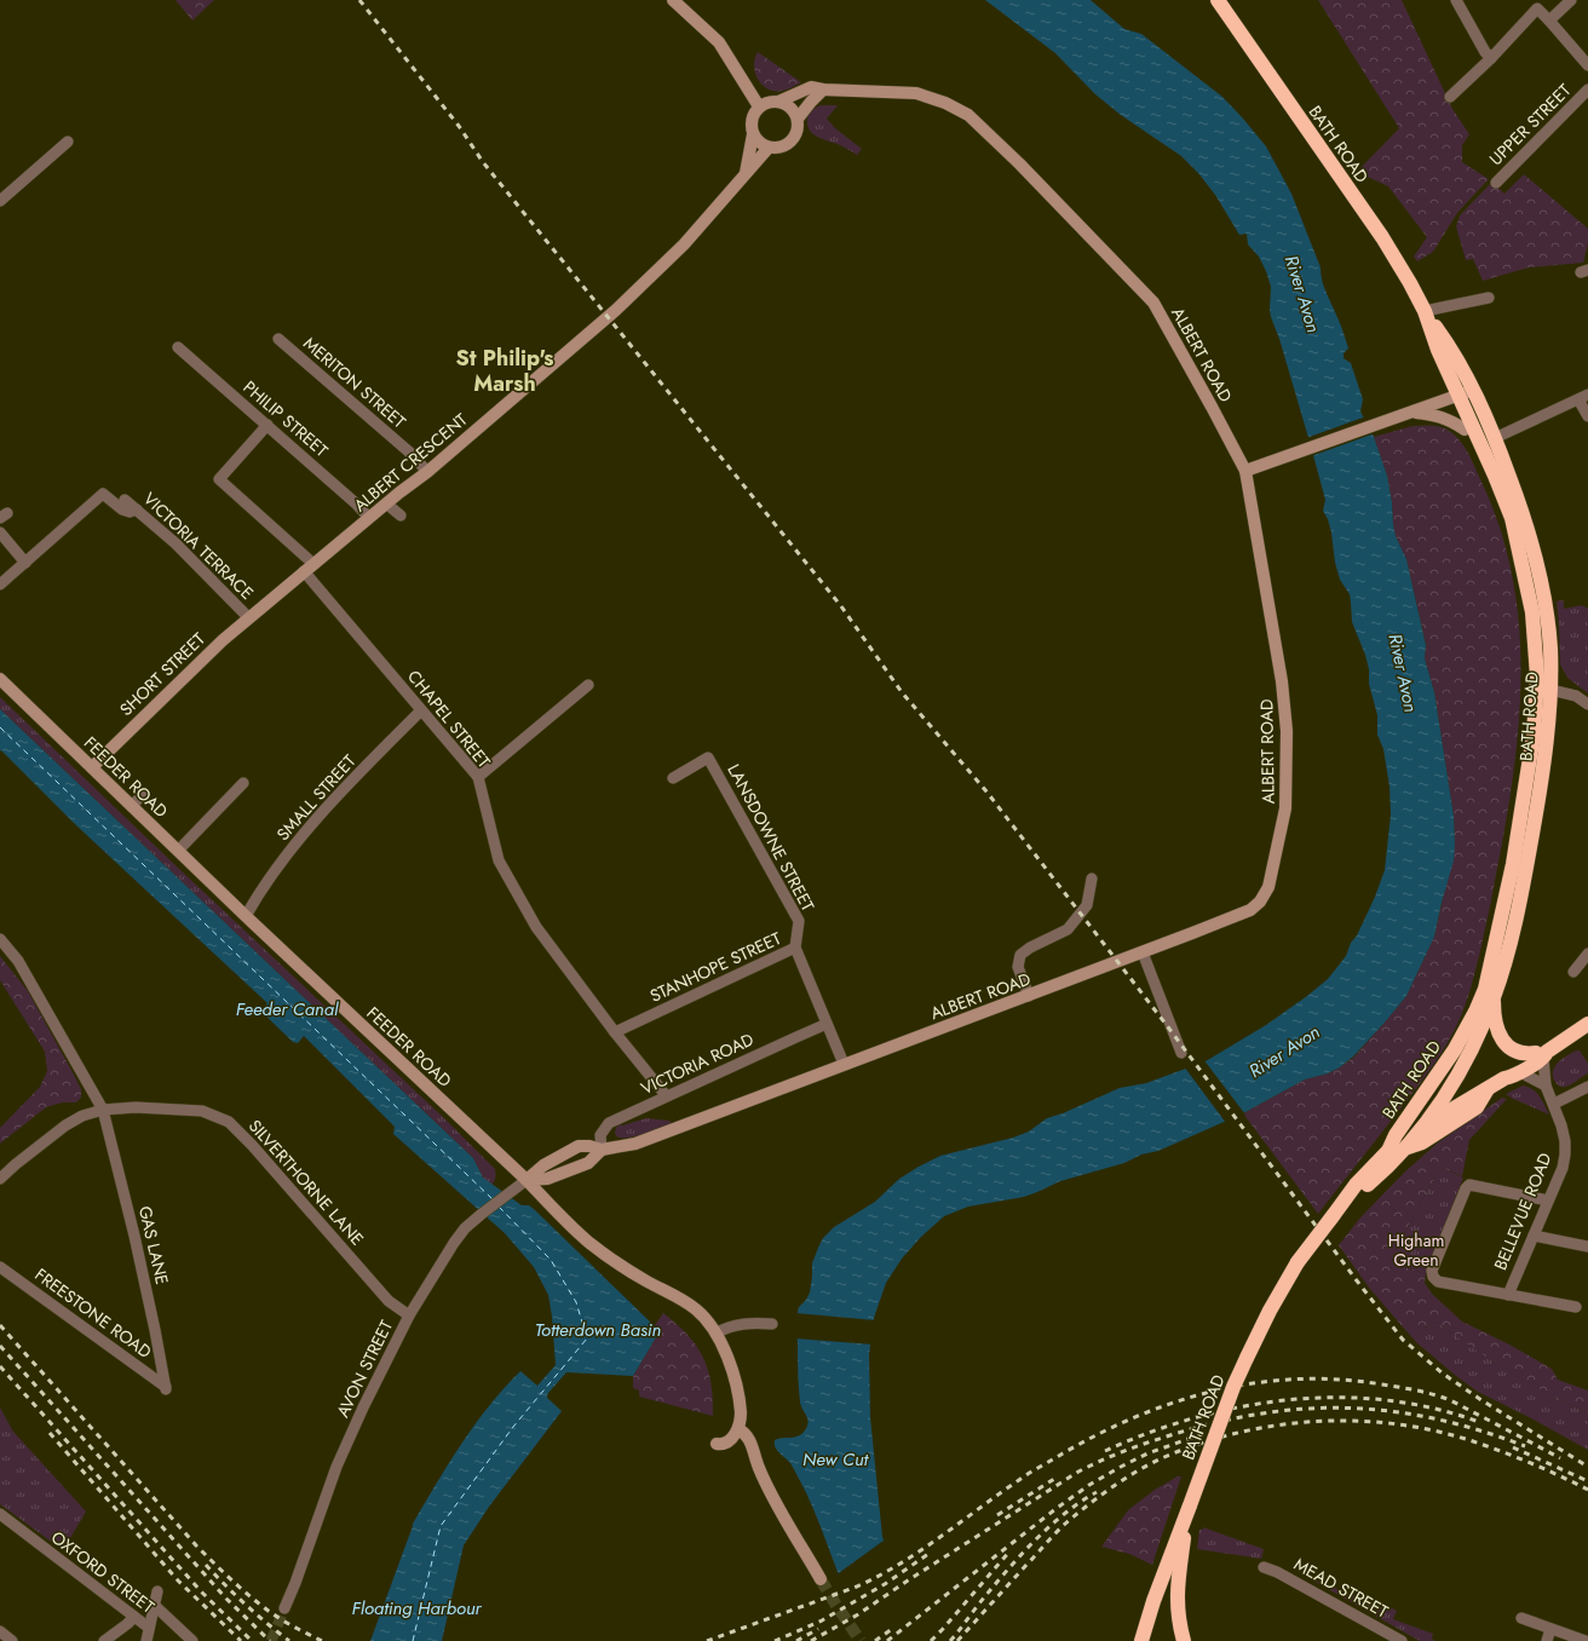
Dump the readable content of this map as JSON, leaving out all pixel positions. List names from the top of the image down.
{
  "streets": {
    "highway": ["BATH ROAD"],
    "street": [
      "UPPER STREET",
      "ALBERT ROAD",
      "MERITON STREET",
      "PHILIP STREET",
      "ALBERT CRESCENT",
      "VICTORIA TERRACE",
      "SHORT STREET",
      "CHAPEL STREET",
      "FEEDER ROAD",
      "SMALL STREET",
      "LANSDOWNE STREET",
      "STANHOPE STREET",
      "VICTORIA ROAD",
      "SILVERTHORNE LANE",
      "BELLEVUE ROAD",
      "GAS LANE",
      "FREESTONE ROAD",
      "AVON STREET",
      "OXFORD STREET",
      "MEAD STREET"
    ]
  },
  "crossings": [
    ["ALBERT ROAD", "ALBERT CRESCENT"],
    ["ALBERT ROAD", "FEEDER ROAD"],
    ["ALBERT ROAD", "STANHOPE STREET"],
    ["ALBERT ROAD", "VICTORIA ROAD"],
    ["ALBERT ROAD", "AVON STREET"],
    ["MERITON STREET", "ALBERT CRESCENT"],
    ["PHILIP STREET", "ALBERT CRESCENT"],
    ["PHILIP STREET", "CHAPEL STREET"],
    ["ALBERT CRESCENT", "SHORT STREET"],
    ["ALBERT CRESCENT", "CHAPEL STREET"],
    ["VICTORIA TERRACE", "SHORT STREET"],
    ["SHORT STREET", "FEEDER ROAD"],
    ["CHAPEL STREET", "SMALL STREET"],
    ["CHAPEL STREET", "STANHOPE STREET"],
    ["CHAPEL STREET", "VICTORIA ROAD"],
    ["FEEDER ROAD", "SMALL STREET"],
    ["FEEDER ROAD", "AVON STREET"],
    ["LANSDOWNE STREET", "STANHOPE STREET"],
    ["STANHOPE STREET", "VICTORIA ROAD"],
    ["SILVERTHORNE LANE", "GAS LANE"],
    ["SILVERTHORNE LANE", "AVON STREET"],
    ["GAS LANE", "FREESTONE ROAD"]
  ],
  "districts": ["St Philip's Marsh"],
  "water": [
    "River Avon",
    "Feeder Canal",
    "Totterdown Basin",
    "New Cut",
    "Floating Harbour"
  ],
  "parks": ["Higham Green"]
}
